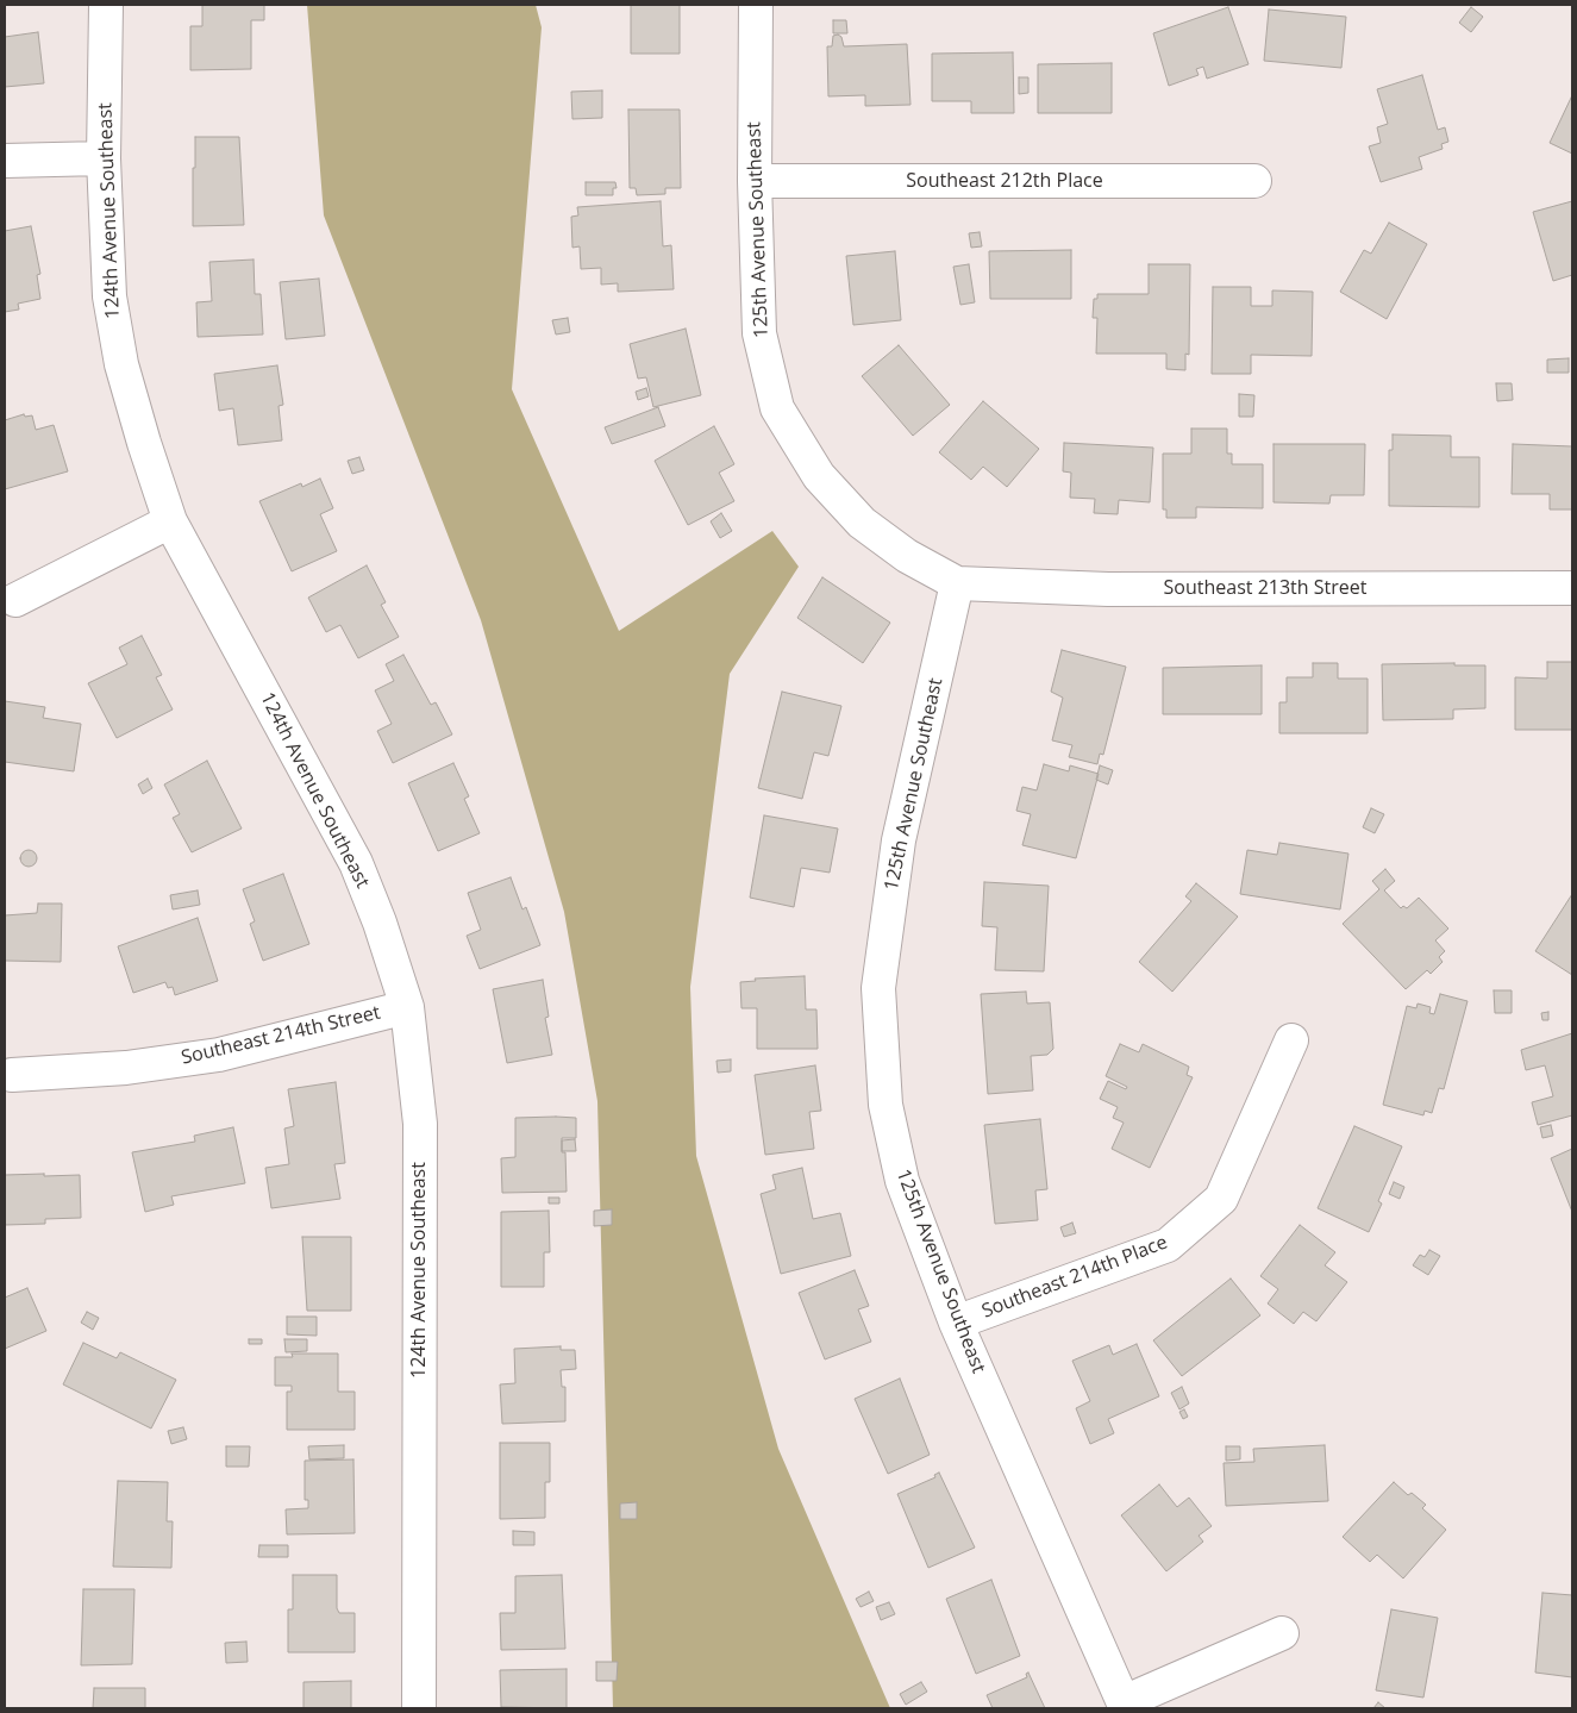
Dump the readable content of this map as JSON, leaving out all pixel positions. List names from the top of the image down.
{
  "streets": {
    "street": [
      "Southeast 212th Place",
      "124th Avenue Southeast",
      "125th Avenue Southeast",
      "Southeast 213th Street",
      "Southeast 214th Street",
      "Southeast 214th Place"
    ]
  },
  "crossings": [
    ["Southeast 212th Place", "125th Avenue Southeast"],
    ["124th Avenue Southeast", "Southeast 214th Street"],
    ["125th Avenue Southeast", "Southeast 213th Street"],
    ["125th Avenue Southeast", "Southeast 214th Place"]
  ]
}
